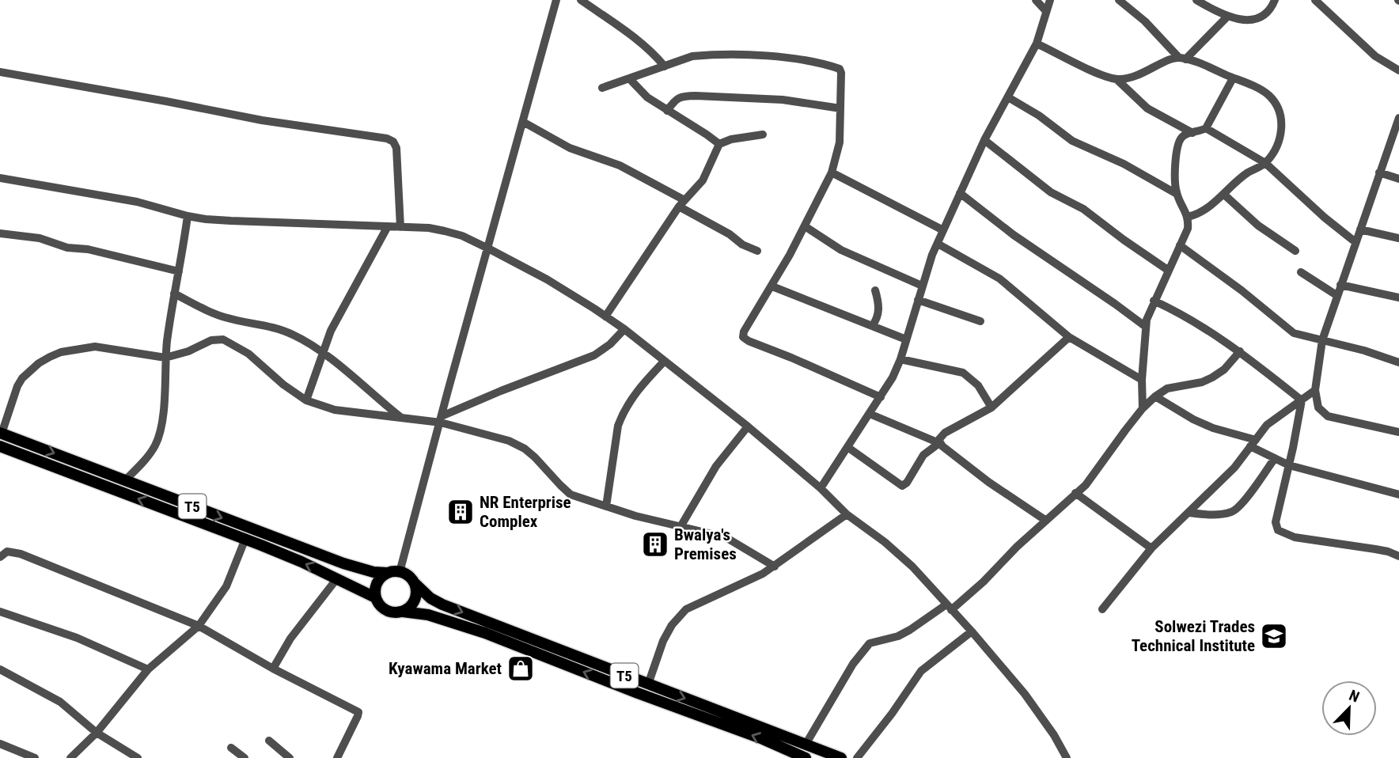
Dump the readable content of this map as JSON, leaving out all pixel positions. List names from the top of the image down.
{
  "streets": {
    "highway": ["T5"]
  },
  "places": {
    "building": ["NR Enterprise Complex", "Bwalya's Premises"],
    "school or university": ["Solwezi Trades Technical Institute"],
    "shop": ["Kyawama Market"]
  },
  "north": "top right"
}
